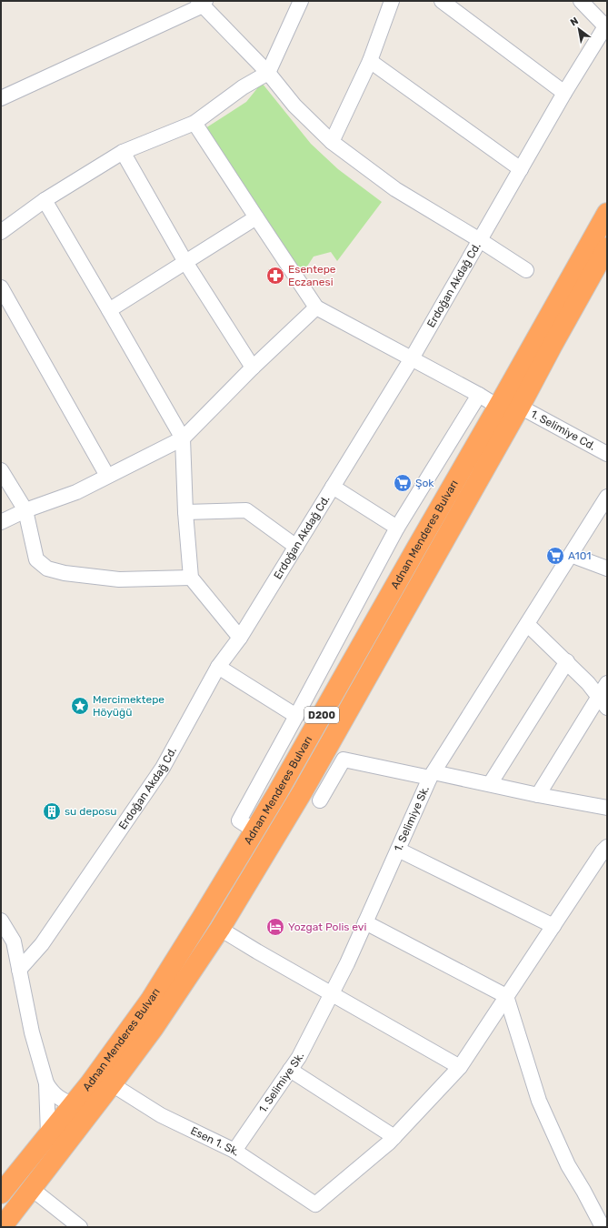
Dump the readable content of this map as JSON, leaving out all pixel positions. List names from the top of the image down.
{
  "streets": {
    "highway": ["Adnan Menderes Bulvarı", "D200"],
    "street": [
      "Erdoğan Akdağ Cd.",
      "1. Selimiye Cd.",
      "1. Selimiye Sk.",
      "Esen 1. Sk."
    ]
  },
  "crossings": [
    ["1. Selimiye Cd.", "Adnan Menderes Bulvarı"],
    ["Adnan Menderes Bulvarı", "Esen 1. Sk."],
    ["1. Selimiye Sk.", "Esen 1. Sk."]
  ],
  "places": {
    "pharmacy": ["Esentepe Eczanesi"],
    "supermarket": ["Şok", "A101"],
    "place": ["Mercimektepe Höyüğü"],
    "building": ["su deposu"],
    "hotel": ["Yozgat Polis evi"]
  },
  "north": "top left"
}
